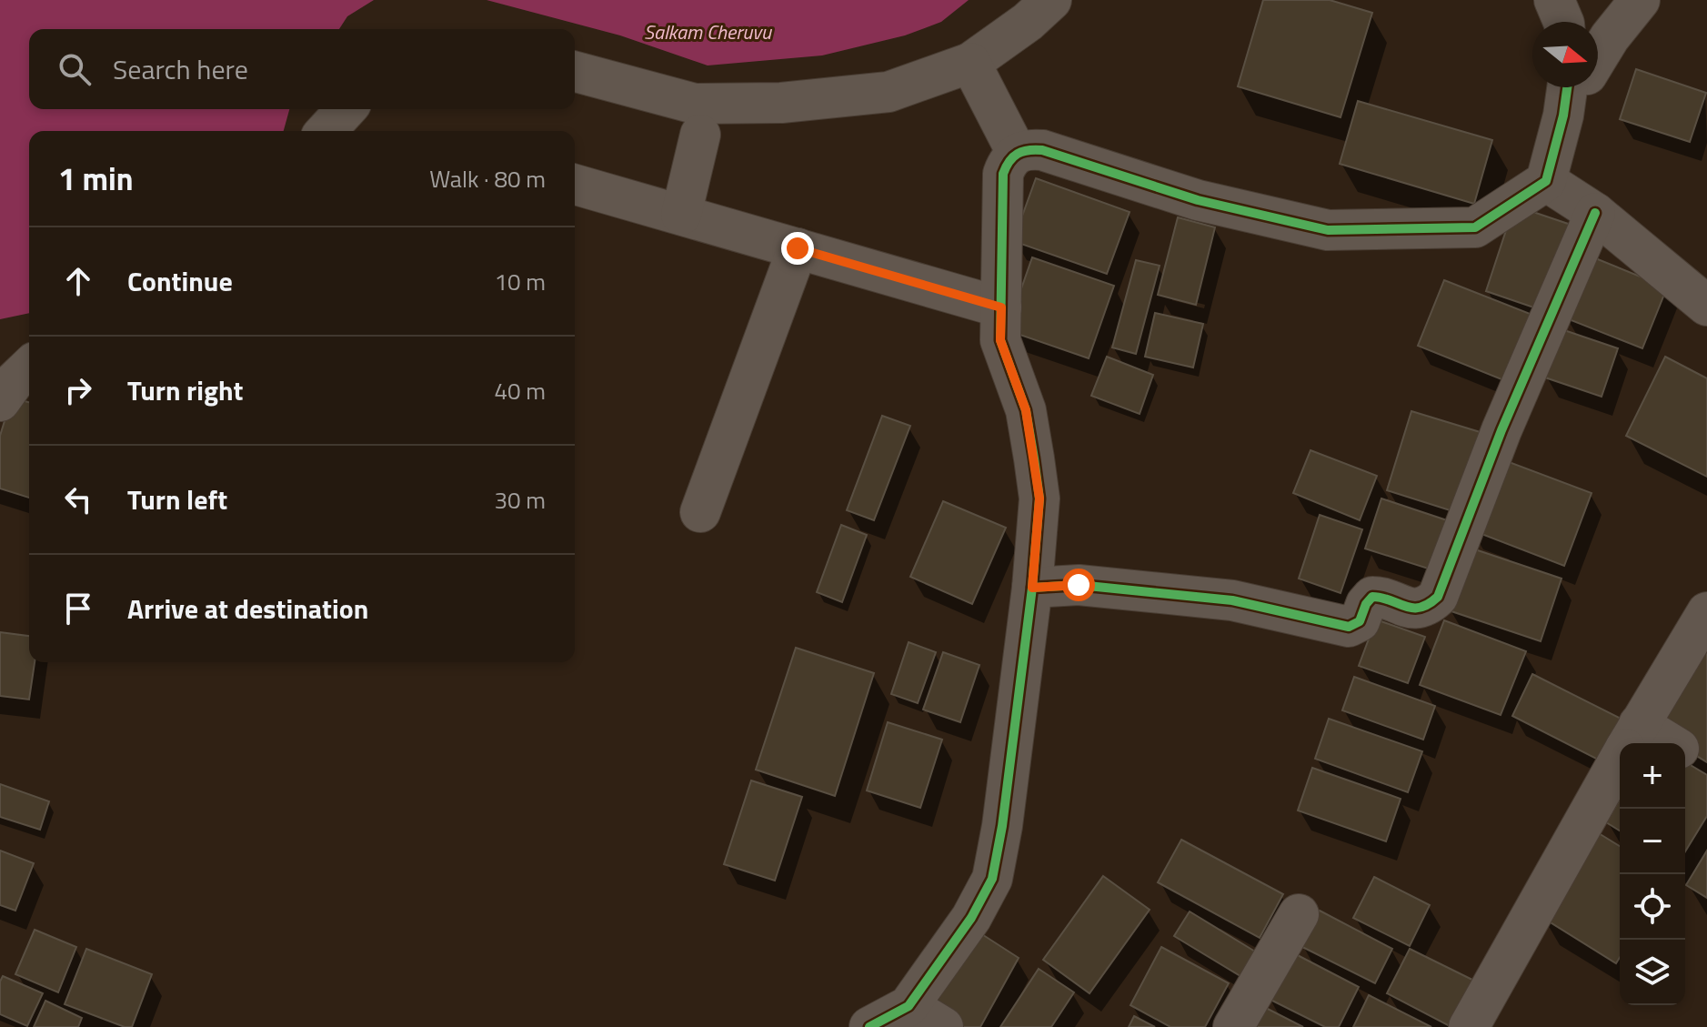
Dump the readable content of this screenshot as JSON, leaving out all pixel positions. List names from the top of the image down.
{
  "water": ["Salkam Cheruvu"],
  "north": "right",
  "page": {
    "search": "Search here",
    "heading": ["1 min", "Walk · 80 m"],
    "list": [
      ["Continue", "10 m"],
      ["Turn right", "40 m"],
      ["Turn left", "30 m"],
      "Arrive at destination"
    ],
    "map_buttons": ["+", "−"]
  }
}
